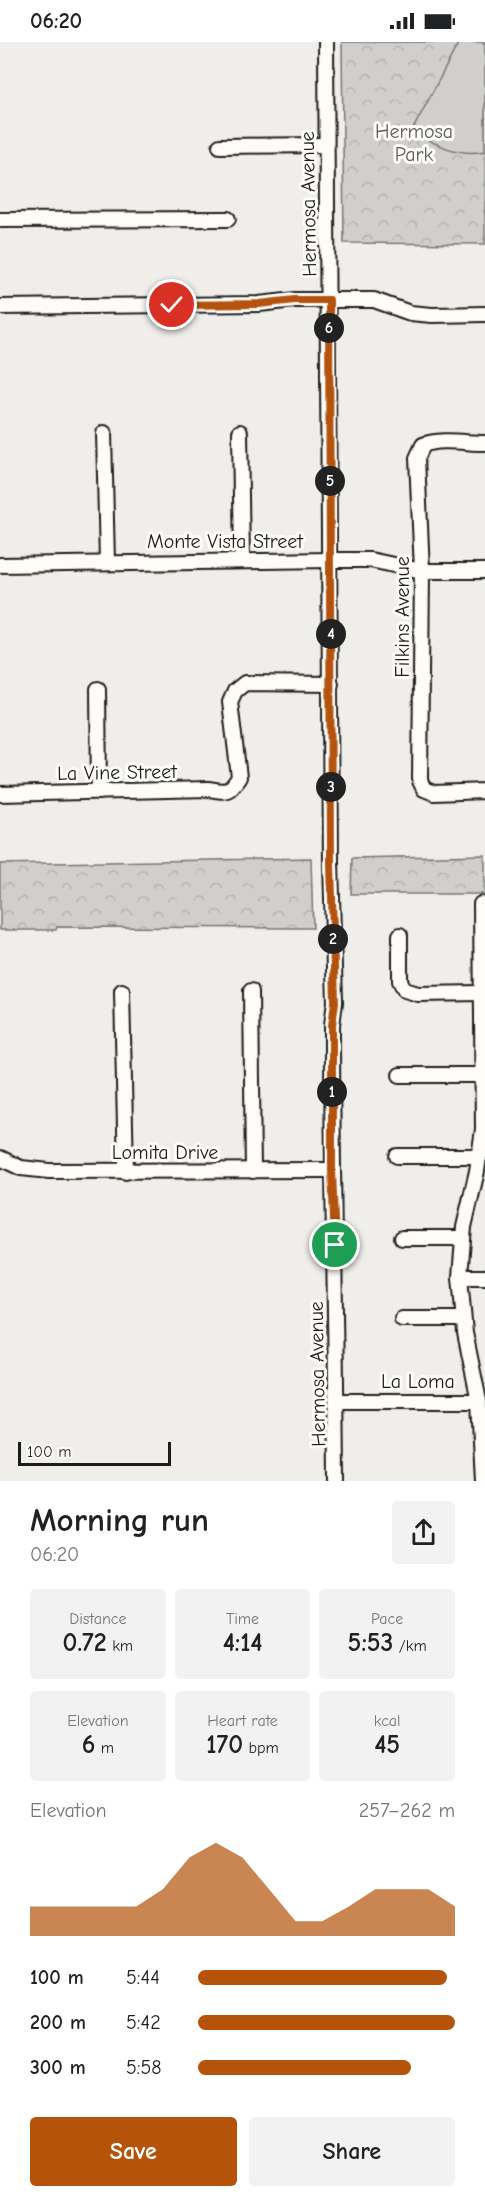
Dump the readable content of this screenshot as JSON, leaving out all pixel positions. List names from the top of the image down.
{
  "streets": {
    "street": [
      "Hermosa Avenue",
      "Monte Vista Street",
      "Filkins Avenue",
      "La Vine Street",
      "Lomita Drive",
      "La Loma"
    ]
  },
  "crossings": [
    ["Hermosa Avenue", "Monte Vista Street"],
    ["Hermosa Avenue", "La Vine Street"],
    ["Hermosa Avenue", "Lomita Drive"],
    ["Hermosa Avenue", "La Loma"],
    ["Monte Vista Street", "Filkins Avenue"]
  ],
  "parks": ["Hermosa Park"],
  "scale_bar": "100 m",
  "page": {
    "status": "06:20",
    "pins": [
      "6",
      "5",
      "4",
      "3",
      "2",
      "1"
    ],
    "scale": "100 m",
    "heading": ["Morning run", "06:20"],
    "stats": [
      ["Distance", "0.72 km"],
      ["Time", "4:14"],
      ["Pace", "5:53 /km"],
      ["Elevation", "6 m"],
      ["Heart rate", "170 bpm"],
      ["kcal", "45"]
    ],
    "chart": ["Elevation", "257–262 m"],
    "list": [
      {
        "name": "100 m",
        "note": "5:44"
      },
      {
        "name": "200 m",
        "note": "5:42"
      },
      {
        "name": "300 m",
        "note": "5:58"
      }
    ],
    "buttons": ["Save", "Share"]
  }
}
